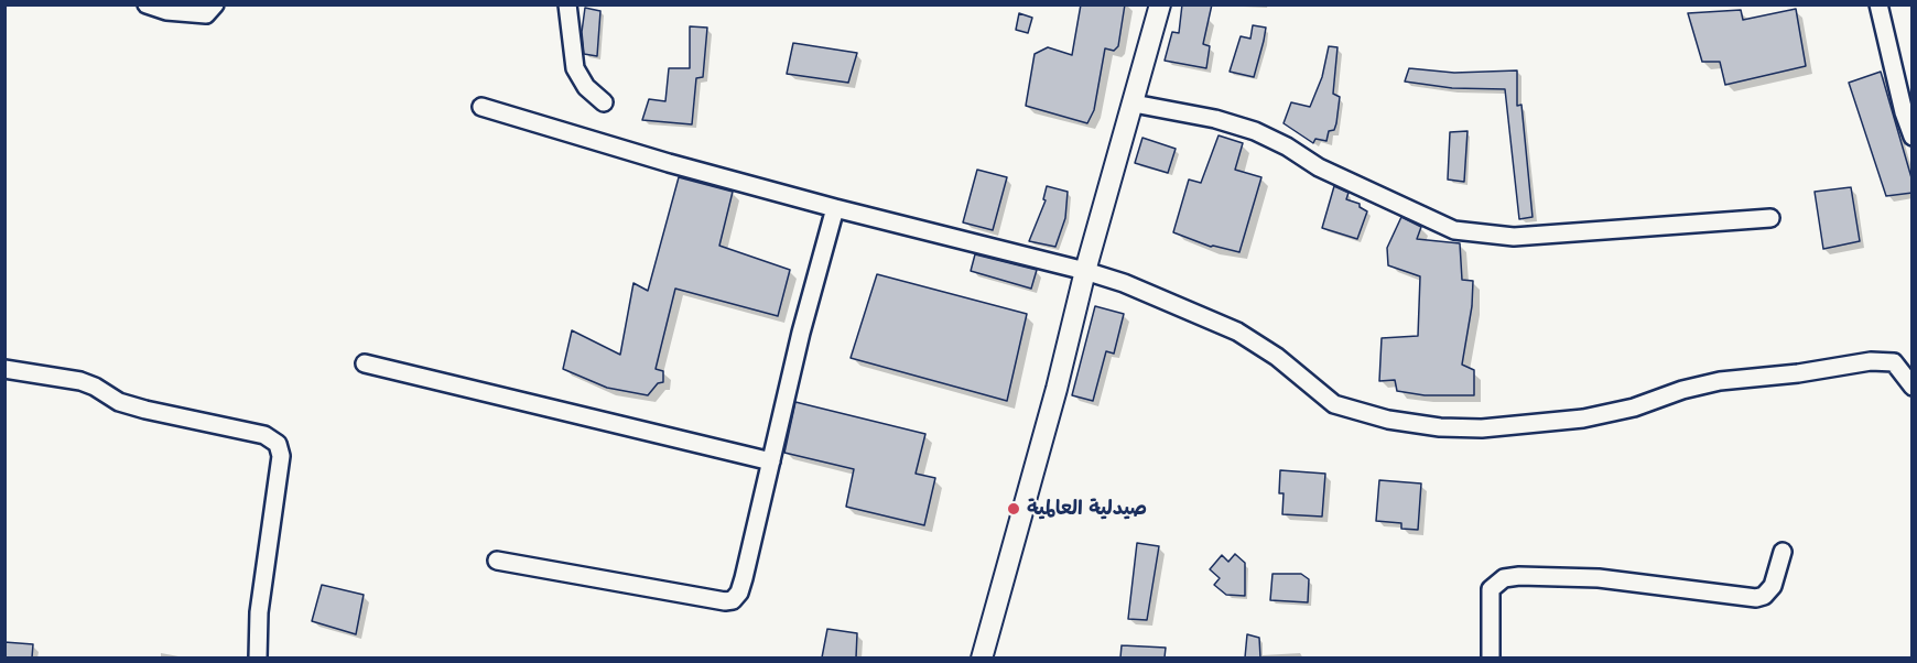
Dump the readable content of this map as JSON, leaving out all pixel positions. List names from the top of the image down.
{
  "places": ["صيدلية العالمية"]
}
